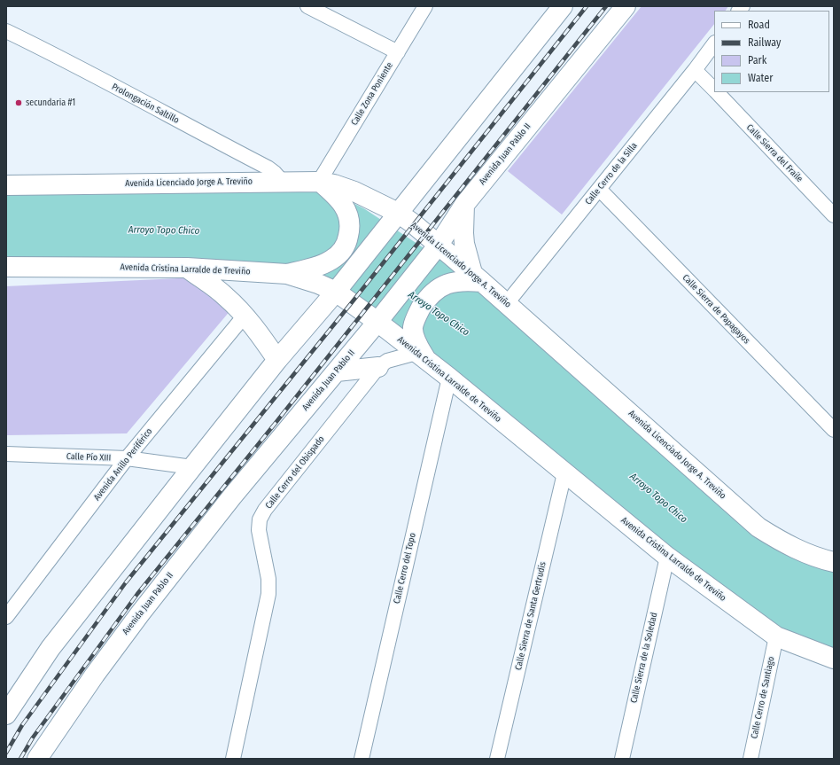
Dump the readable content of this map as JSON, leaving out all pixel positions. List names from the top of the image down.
{
  "streets": {
    "main road": ["Avenida Juan Pablo II", "Avenida Licenciado Jorge A. Treviño", "Avenida Cristina Larralde de Treviño"],
    "street": [
      "Calle Zona Poniente",
      "Prolongación Saltillo",
      "Calle Sierra del Fraile",
      "Calle Cerro de la Silla",
      "Calle Sierra de Papagayos",
      "Calle Pío XIII",
      "Avenida Anillo Periférico",
      "Calle Cerro del Obispado",
      "Calle Cerro del Topo",
      "Calle Sierra de Santa Gertrudis",
      "Calle Sierra de la Soledad",
      "Calle Cerro de Santiago"
    ]
  },
  "crossings": [
    ["Calle Zona Poniente", "Avenida Licenciado Jorge A. Treviño"],
    ["Prolongación Saltillo", "Avenida Licenciado Jorge A. Treviño"],
    ["Calle Sierra del Fraile", "Calle Cerro de la Silla"],
    ["Avenida Juan Pablo II", "Avenida Licenciado Jorge A. Treviño"],
    ["Avenida Juan Pablo II", "Avenida Cristina Larralde de Treviño"],
    ["Calle Cerro de la Silla", "Avenida Licenciado Jorge A. Treviño"],
    ["Calle Cerro de la Silla", "Calle Sierra de Papagayos"],
    ["Avenida Cristina Larralde de Treviño", "Calle Cerro del Obispado"],
    ["Avenida Cristina Larralde de Treviño", "Calle Cerro del Topo"],
    ["Avenida Cristina Larralde de Treviño", "Calle Sierra de Santa Gertrudis"],
    ["Avenida Cristina Larralde de Treviño", "Calle Sierra de la Soledad"],
    ["Avenida Cristina Larralde de Treviño", "Calle Cerro de Santiago"],
    ["Calle Pío XIII", "Avenida Anillo Periférico"]
  ],
  "water": ["Arroyo Topo Chico"],
  "places": ["secundaria #1"],
  "legend": [
    "Road",
    "Railway",
    "Park",
    "Water"
  ]
}
